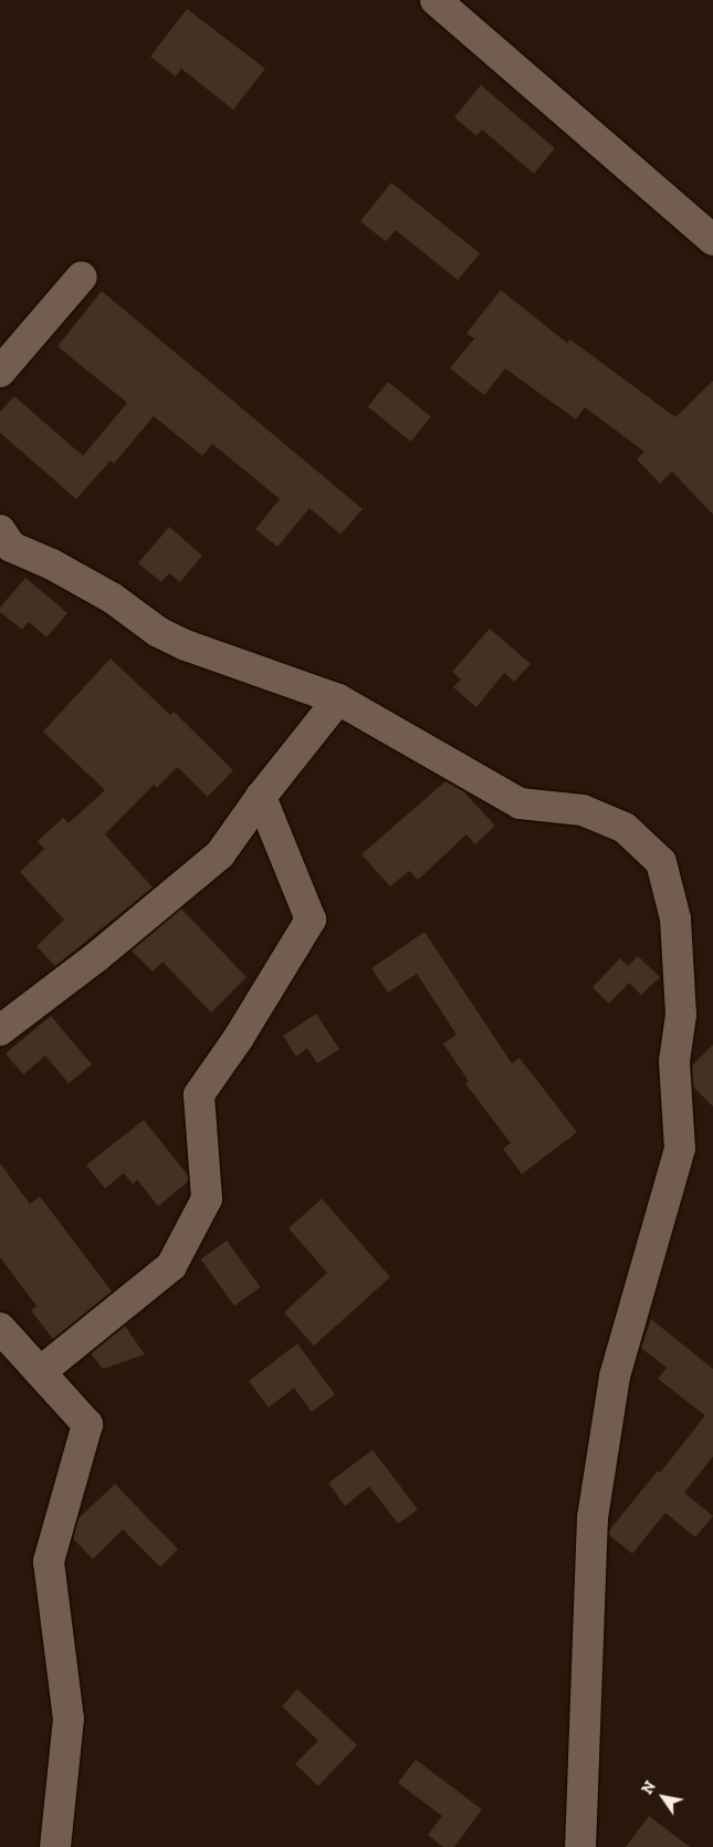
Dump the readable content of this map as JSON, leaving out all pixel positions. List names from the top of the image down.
{
  "north": "top left"
}
